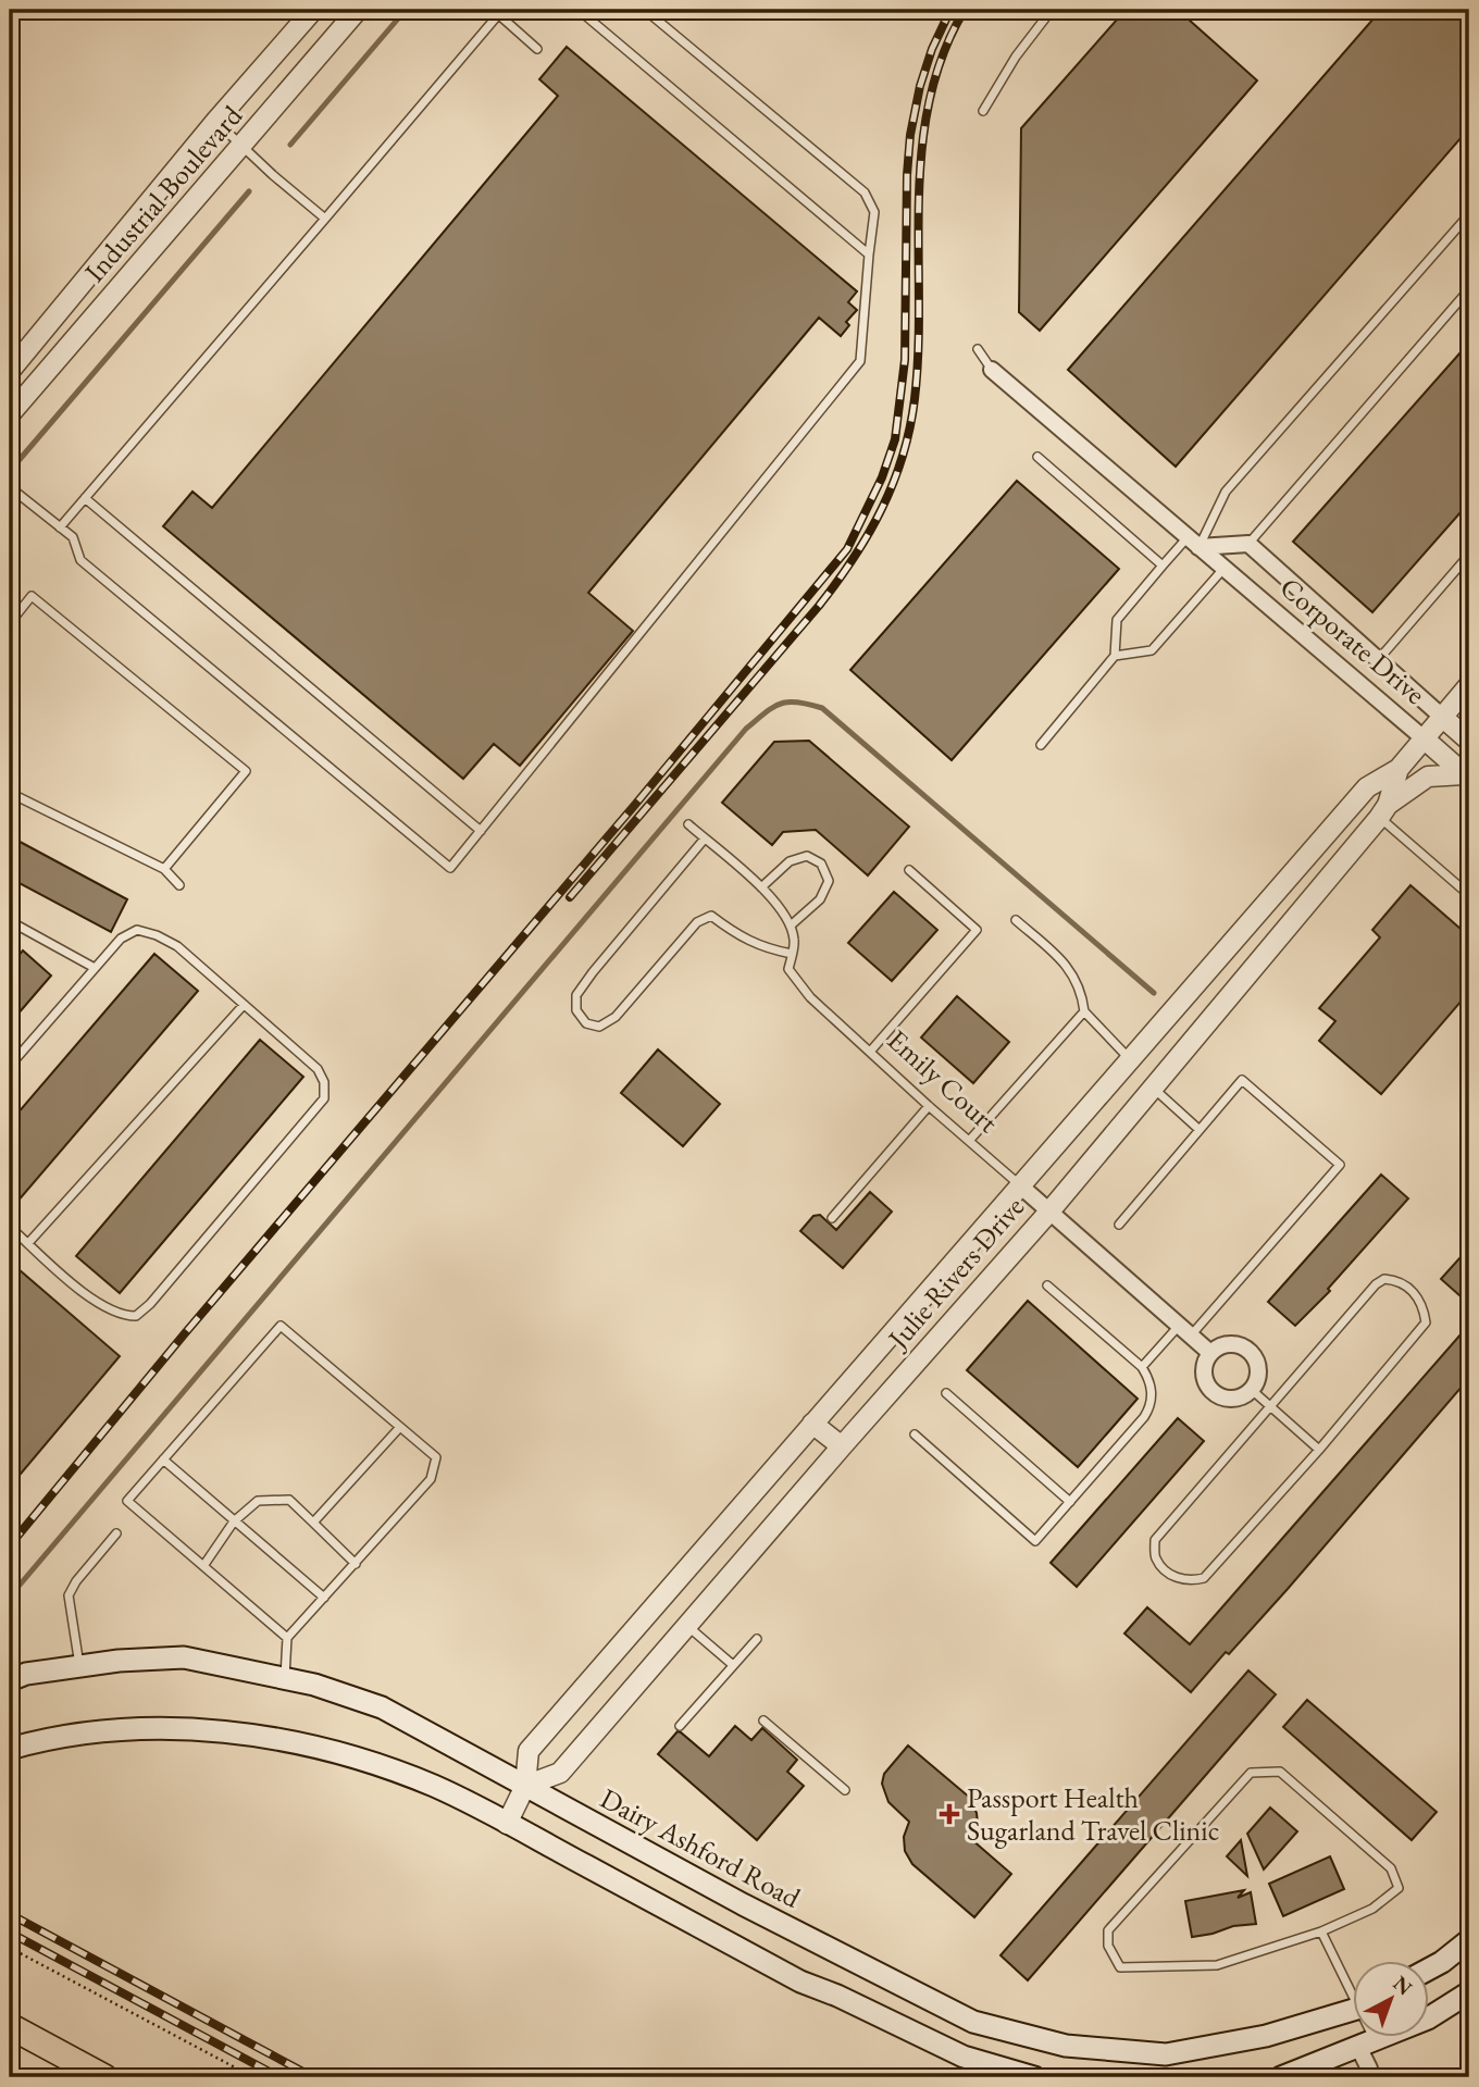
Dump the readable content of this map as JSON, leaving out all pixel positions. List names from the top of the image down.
{
  "streets": {
    "main road": ["Dairy Ashford Road"],
    "street": [
      "Industrial Boulevard",
      "Corporate Drive",
      "Emily Court",
      "Julie Rivers Drive"
    ]
  },
  "crossings": [
    ["Corporate Drive", "Julie Rivers Drive"],
    ["Emily Court", "Julie Rivers Drive"],
    ["Julie Rivers Drive", "Dairy Ashford Road"]
  ],
  "places": {
    "health": ["Passport Health Sugarland Travel Clinic"]
  },
  "north": "top right"
}
